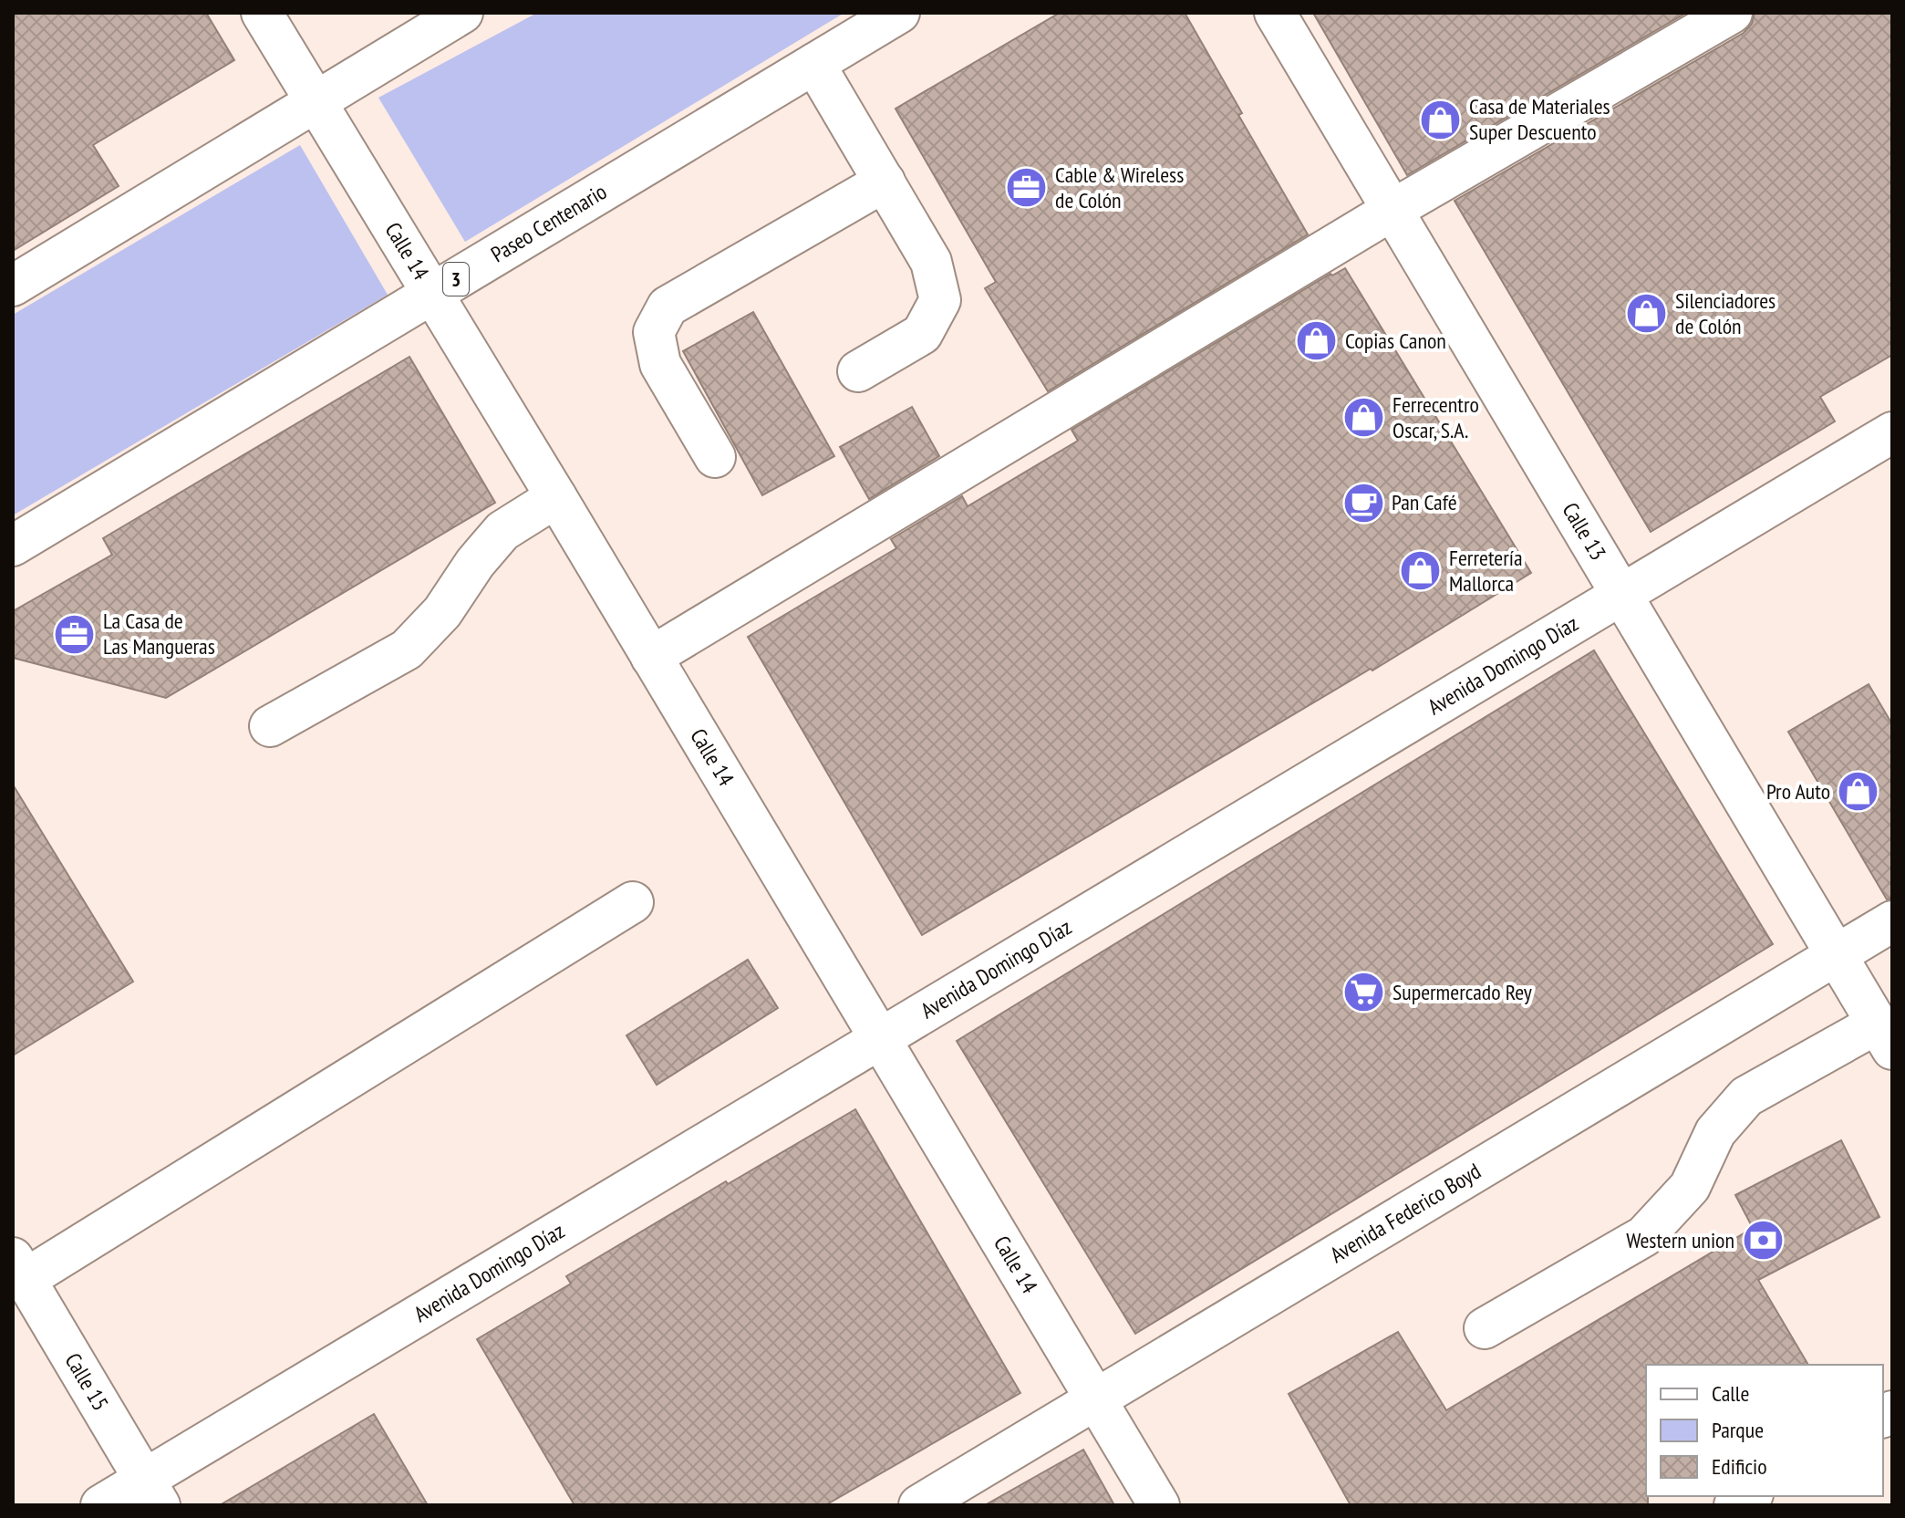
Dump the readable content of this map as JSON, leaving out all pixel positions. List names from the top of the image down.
{
  "streets": {
    "street": [
      "Paseo Centenario",
      "Calle 14",
      "3",
      "Calle 13",
      "Avenida Domingo Díaz",
      "Avenida Federico Boyd",
      "Calle 15"
    ]
  },
  "crossings": [
    ["Paseo Centenario", "Calle 14"],
    ["Calle 14", "Avenida Domingo Díaz"],
    ["Calle 14", "Avenida Federico Boyd"],
    ["Calle 13", "Avenida Domingo Díaz"],
    ["Calle 13", "Avenida Federico Boyd"],
    ["Avenida Domingo Díaz", "Calle 15"]
  ],
  "places": {
    "shop": [
      "Casa de Materiales Super Descuento",
      "Silenciadores de Colón",
      "Copias Canon",
      "Ferrecentro Oscar, S.A.",
      "Ferretería Mallorca",
      "Pro Auto"
    ],
    "office": ["Cable & Wireless de Colón", "La Casa de Las Mangueras"],
    "cafe": ["Pan Café"],
    "supermarket": ["Supermercado Rey"],
    "bank": ["Western union"]
  },
  "legend": ["Calle", "Parque", "Edificio"]
}
